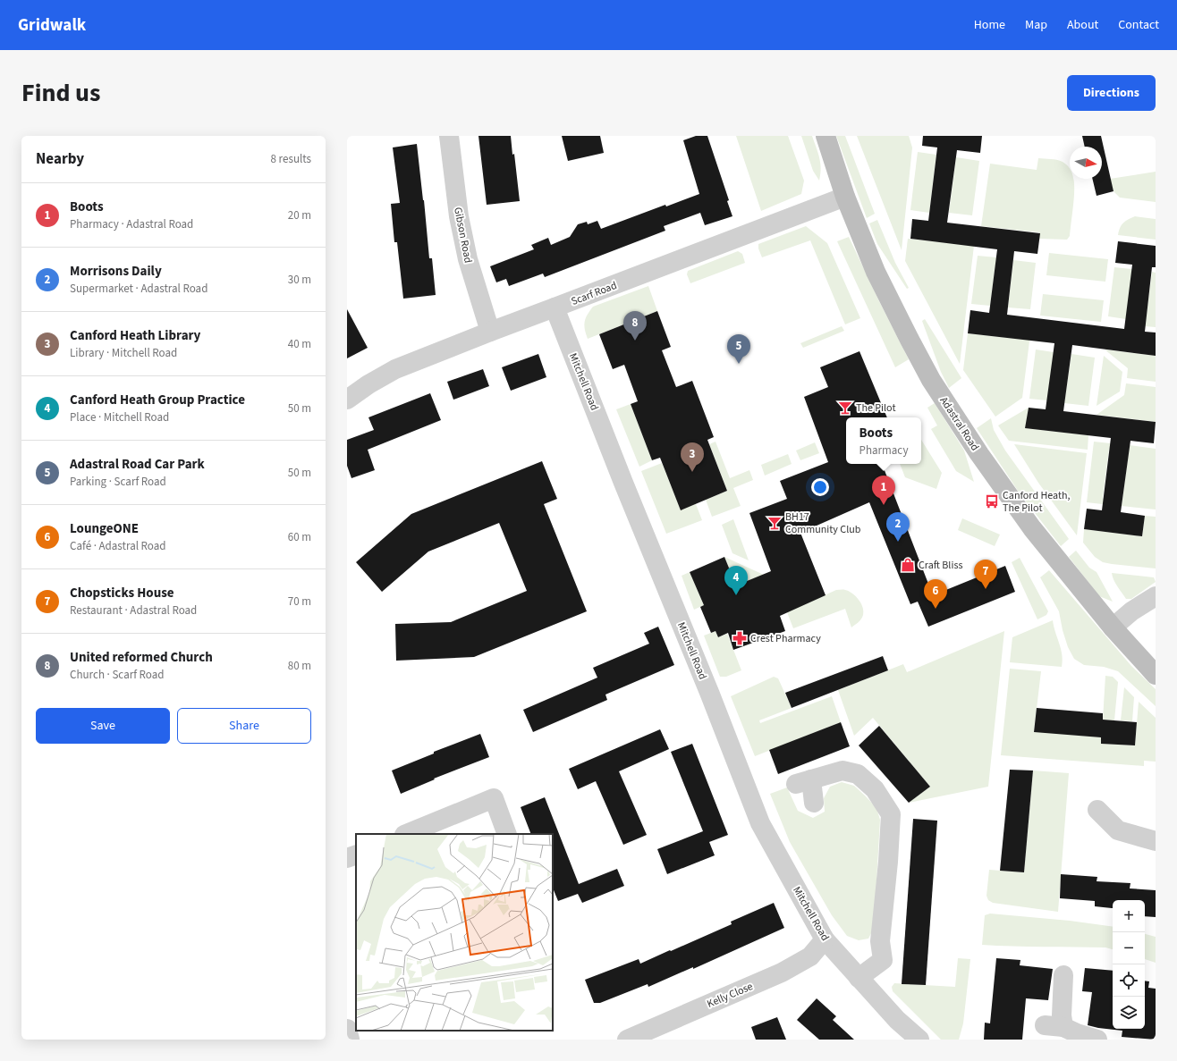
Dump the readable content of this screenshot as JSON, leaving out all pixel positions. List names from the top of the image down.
{
  "streets": {
    "street": [
      "Gibson Road",
      "Scarf Road",
      "Mitchell Road",
      "Adastral Road",
      "Kelly Close"
    ]
  },
  "crossings": [
    ["Gibson Road", "Scarf Road"],
    ["Scarf Road", "Mitchell Road"],
    ["Scarf Road", "Adastral Road"],
    ["Mitchell Road", "Kelly Close"]
  ],
  "places": {
    "bar": ["The Pilot", "BH17 Community Club"],
    "bus stop": ["Canford Heath, The Pilot"],
    "shop": ["Craft Bliss"],
    "pharmacy": ["Crest Pharmacy"]
  },
  "north": "right",
  "page": {
    "header": "Gridwalk",
    "nav": [
      "Home",
      "Map",
      "About",
      "Contact"
    ],
    "title": "Find us",
    "buttons": [
      "Directions",
      ["Save", "Share"]
    ],
    "heading": ["Nearby", "8 results"],
    "list": [
      {
        "mark": "1",
        "name": "Boots",
        "note": "Pharmacy · Adastral Road",
        "value": "20 m"
      },
      {
        "mark": "2",
        "name": "Morrisons Daily",
        "note": "Supermarket · Adastral Road",
        "value": "30 m"
      },
      {
        "mark": "3",
        "name": "Canford Heath Library",
        "note": "Library · Mitchell Road",
        "value": "40 m"
      },
      {
        "mark": "4",
        "name": "Canford Heath Group Practice",
        "note": "Place · Mitchell Road",
        "value": "50 m"
      },
      {
        "mark": "5",
        "name": "Adastral Road Car Park",
        "note": "Parking · Scarf Road",
        "value": "50 m"
      },
      {
        "mark": "6",
        "name": "LoungeONE",
        "note": "Café · Adastral Road",
        "value": "60 m"
      },
      {
        "mark": "7",
        "name": "Chopsticks House",
        "note": "Restaurant · Adastral Road",
        "value": "70 m"
      },
      {
        "mark": "8",
        "name": "United reformed Church",
        "note": "Church · Scarf Road",
        "value": "80 m"
      }
    ],
    "pins": [
      "8",
      "5",
      "3",
      "1",
      "2",
      "7",
      "4",
      "6"
    ],
    "popup": ["Boots", "Pharmacy"],
    "map_buttons": ["+", "−"]
  }
}
